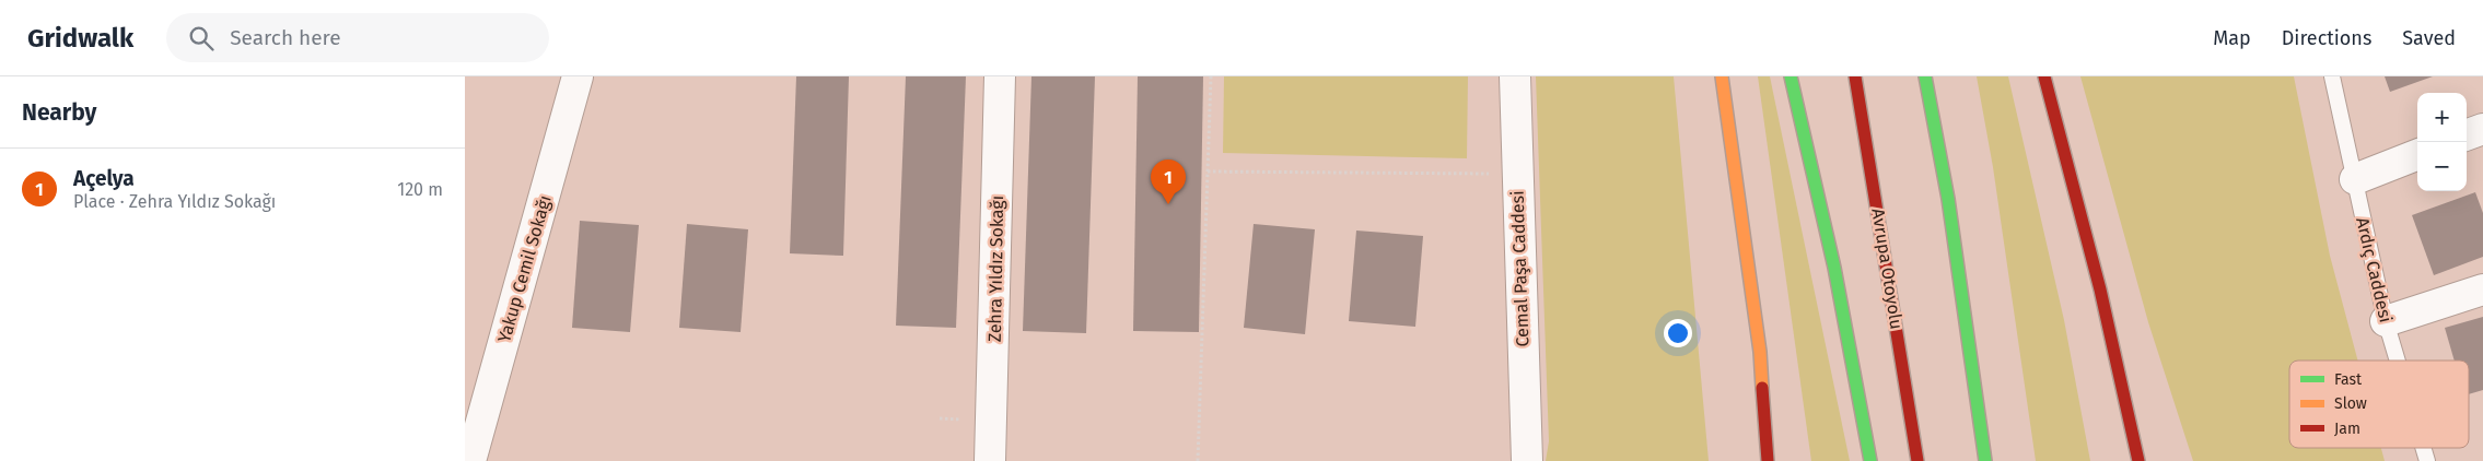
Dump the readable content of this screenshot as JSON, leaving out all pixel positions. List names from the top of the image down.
{
  "streets": {
    "highway": ["Avrupa Otoyolu"],
    "street": ["Yakup Cemil Sokağı", "Zehra Yıldız Sokağı", "Cemal Paşa Caddesi"],
    "lane": ["Ardıç Caddesi"]
  },
  "legend": ["Fast", "Slow", "Jam"],
  "page": {
    "header": "Gridwalk",
    "search": "Search here",
    "nav": ["Map", "Directions", "Saved"],
    "heading": "Nearby",
    "map_buttons": ["+", "−"],
    "list": [
      {
        "mark": "1",
        "name": "Açelya",
        "note": "Place · Zehra Yıldız Sokağı",
        "value": "120 m"
      }
    ],
    "pins": "1"
  }
}
